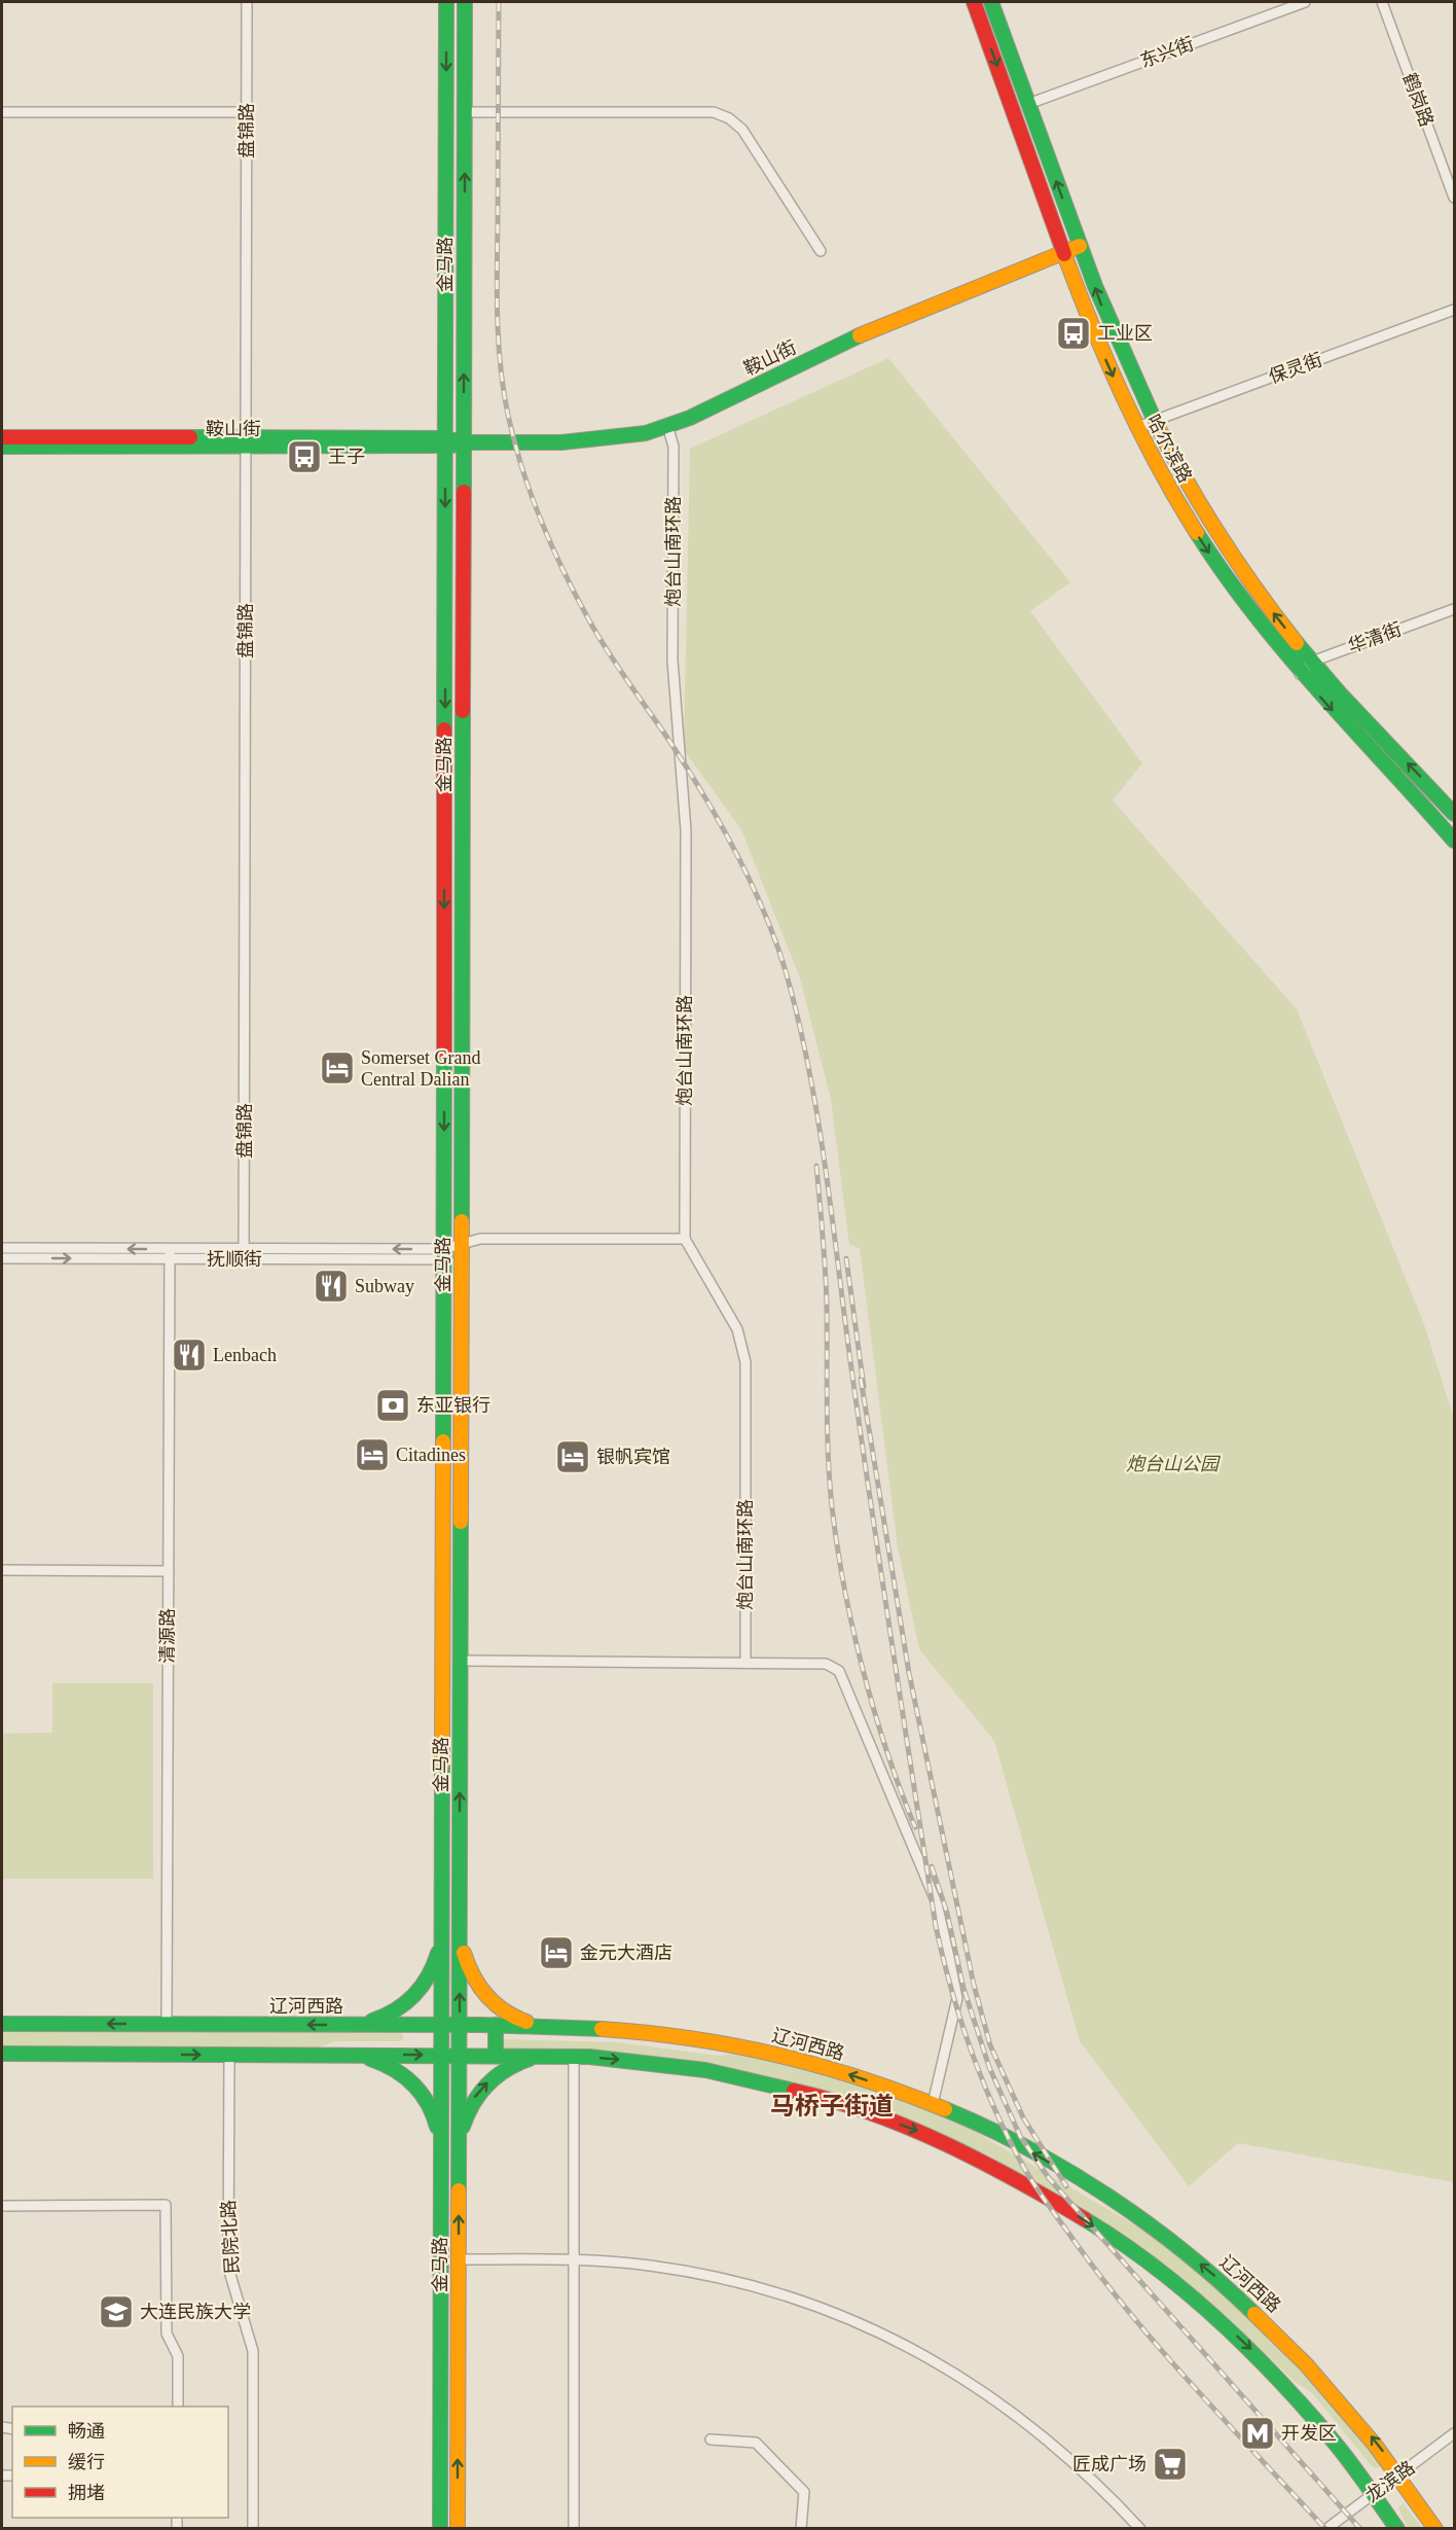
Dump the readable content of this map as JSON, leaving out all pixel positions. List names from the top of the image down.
{
  "streets": {
    "main road": [
      "金马路",
      "鞍山街",
      "哈尔滨路",
      "辽河西路"
    ],
    "street": [
      "东兴街",
      "鹤岗路",
      "盘锦路",
      "保灵街",
      "炮台山南环路",
      "华清街",
      "抚顺街",
      "清源路",
      "民院北路",
      "龙滨路"
    ]
  },
  "crossings": [
    ["东兴街", "哈尔滨路"],
    ["盘锦路", "鞍山街"],
    ["盘锦路", "抚顺街"],
    ["金马路", "鞍山街"],
    ["金马路", "抚顺街"],
    ["金马路", "辽河西路"],
    ["鞍山街", "哈尔滨路"],
    ["鞍山街", "炮台山南环路"],
    ["保灵街", "哈尔滨路"],
    ["哈尔滨路", "华清街"],
    ["炮台山南环路", "抚顺街"],
    ["抚顺街", "清源路"],
    ["清源路", "辽河西路"],
    ["辽河西路", "龙滨路"]
  ],
  "districts": ["马桥子街道"],
  "parks": ["炮台山公园"],
  "places": {
    "bus stop": ["工业区", "王子"],
    "hotel": [
      "Somerset Grand Central Dalian",
      "Citadines",
      "银帆宾馆",
      "金元大酒店"
    ],
    "restaurant": ["Subway", "Lenbach"],
    "bank": ["东亚银行"],
    "school or university": ["大连民族大学"],
    "metro station": ["开发区"],
    "supermarket": ["匠成广场"]
  },
  "legend": ["畅通", "缓行", "拥堵"]
}
